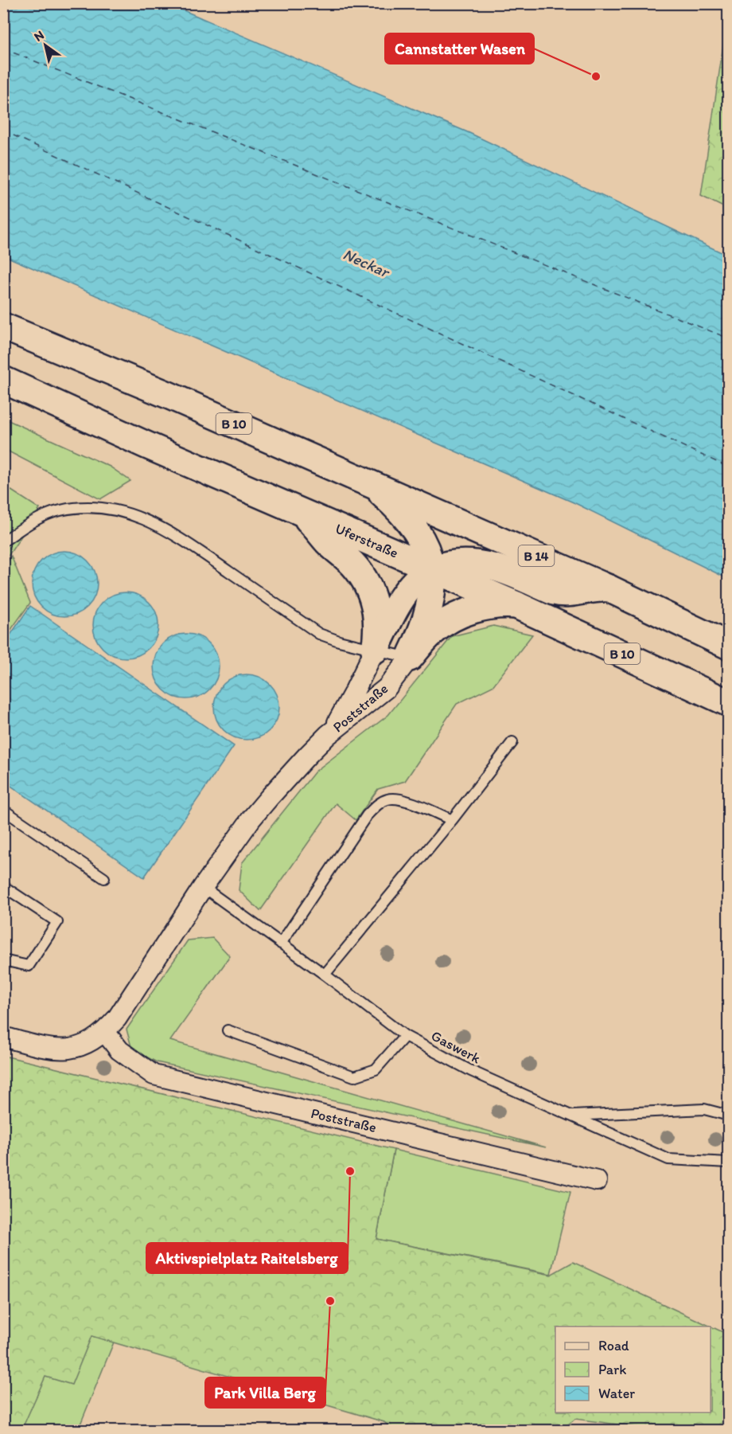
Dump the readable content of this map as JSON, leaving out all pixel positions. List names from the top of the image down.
{
  "streets": {
    "main road": ["B 10", "Uferstraße", "B 14"],
    "street": ["Poststraße"],
    "lane": ["Gaswerk"]
  },
  "crossings": [
    ["B 10", "B 14"],
    ["Poststraße", "Gaswerk"]
  ],
  "water": ["Neckar"],
  "places": ["Cannstatter Wasen", "Aktivspielplatz Raitelsberg", "Park Villa Berg"],
  "legend": ["Road", "Park", "Water"],
  "north": "top left"
}
